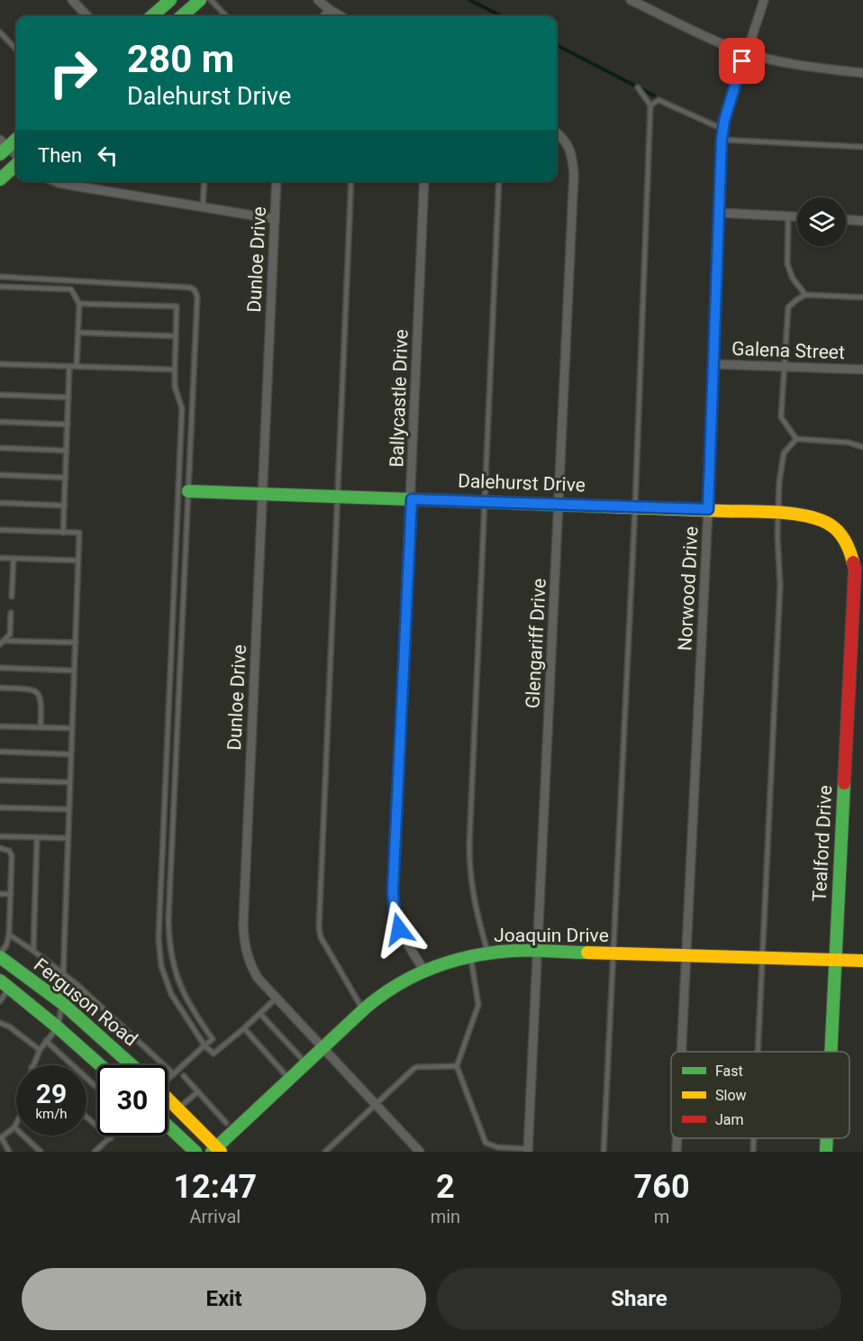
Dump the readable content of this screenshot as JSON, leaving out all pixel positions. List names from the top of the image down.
{
  "streets": {
    "street": [
      "Dunloe Drive",
      "Galena Street",
      "Ballycastle Drive",
      "Dalehurst Drive",
      "Norwood Drive",
      "Glengariff Drive",
      "Tealford Drive",
      "Joaquin Drive",
      "Ferguson Road"
    ]
  },
  "crossings": [
    ["Dunloe Drive", "Dalehurst Drive"],
    ["Dunloe Drive", "Joaquin Drive"],
    ["Galena Street", "Norwood Drive"],
    ["Ballycastle Drive", "Dalehurst Drive"],
    ["Ballycastle Drive", "Joaquin Drive"],
    ["Dalehurst Drive", "Norwood Drive"],
    ["Dalehurst Drive", "Glengariff Drive"],
    ["Dalehurst Drive", "Tealford Drive"],
    ["Norwood Drive", "Joaquin Drive"],
    ["Glengariff Drive", "Joaquin Drive"],
    ["Tealford Drive", "Joaquin Drive"]
  ],
  "legend": ["Fast", "Slow", "Jam"],
  "page": {
    "turn": ["280 m", "Dalehurst Drive"],
    "then": "Then",
    "speed": "29 km/h",
    "limit": "30",
    "eta": [
      "12:47",
      "Arrival",
      "2",
      "min",
      "760",
      "m"
    ],
    "buttons": ["Exit", "Share"]
  }
}
